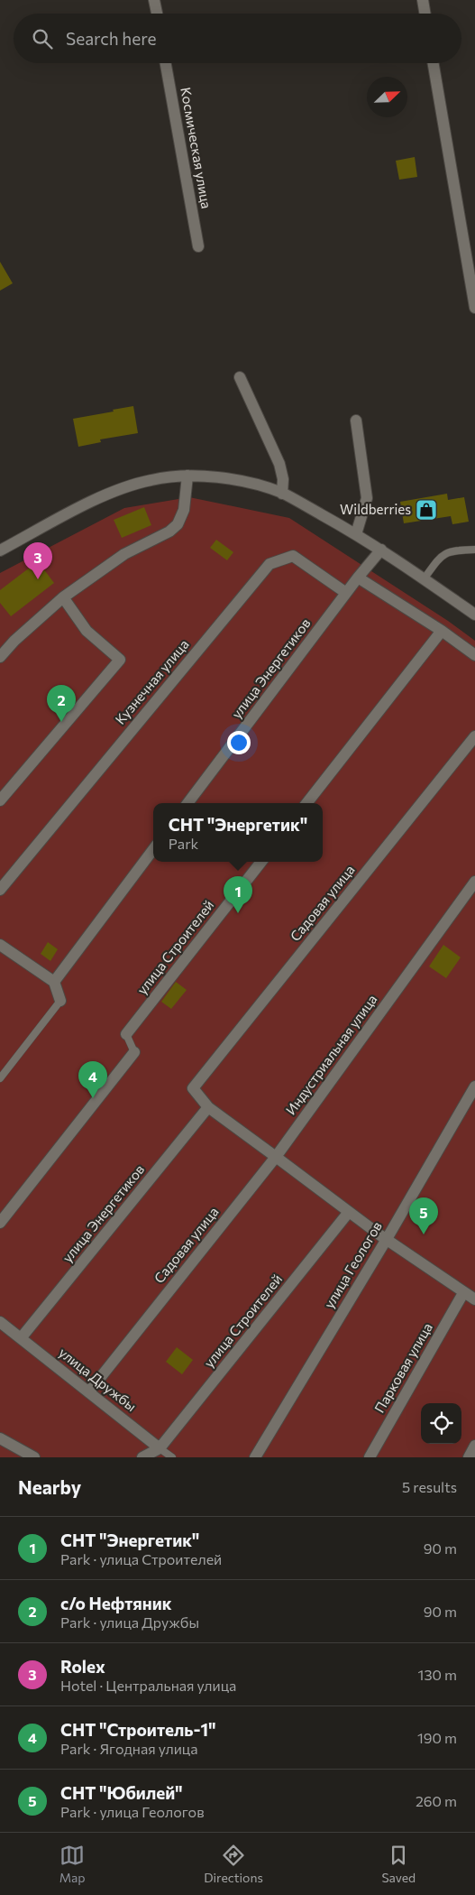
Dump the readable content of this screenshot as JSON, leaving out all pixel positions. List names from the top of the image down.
{
  "streets": {
    "street": [
      "Космическая улица",
      "улица Энергетиков",
      "Кузнечная улица",
      "Садовая улица",
      "улица Строителей",
      "Индустриальная улица",
      "улица Геологов",
      "Парковая улица",
      "улица Дружбы"
    ]
  },
  "crossings": [
    ["улица Энергетиков", "Кузнечная улица"],
    ["улица Энергетиков", "Садовая улица"],
    ["улица Энергетиков", "улица Дружбы"],
    ["Садовая улица", "Индустриальная улица"],
    ["Садовая улица", "улица Дружбы"],
    ["улица Строителей", "улица Дружбы"]
  ],
  "places": {
    "shop": ["Wildberries"]
  },
  "north": "top right",
  "page": {
    "search": "Search here",
    "pins": [
      "3",
      "2",
      "1",
      "4",
      "5"
    ],
    "popup": ["СНТ \"Энергетик\"", "Park"],
    "heading": ["Nearby", "5 results"],
    "list": [
      {
        "mark": "1",
        "name": "СНТ \"Энергетик\"",
        "note": "Park · улица Строителей",
        "value": "90 m"
      },
      {
        "mark": "2",
        "name": "с/о Нефтяник",
        "note": "Park · улица Дружбы",
        "value": "90 m"
      },
      {
        "mark": "3",
        "name": "Rolex",
        "note": "Hotel · Центральная улица",
        "value": "130 m"
      },
      {
        "mark": "4",
        "name": "СНТ \"Строитель-1\"",
        "note": "Park · Ягодная улица",
        "value": "190 m"
      },
      {
        "mark": "5",
        "name": "СНТ \"Юбилей\"",
        "note": "Park · улица Геологов",
        "value": "260 m"
      }
    ],
    "nav": ["Map", "Directions", "Saved"]
  }
}
